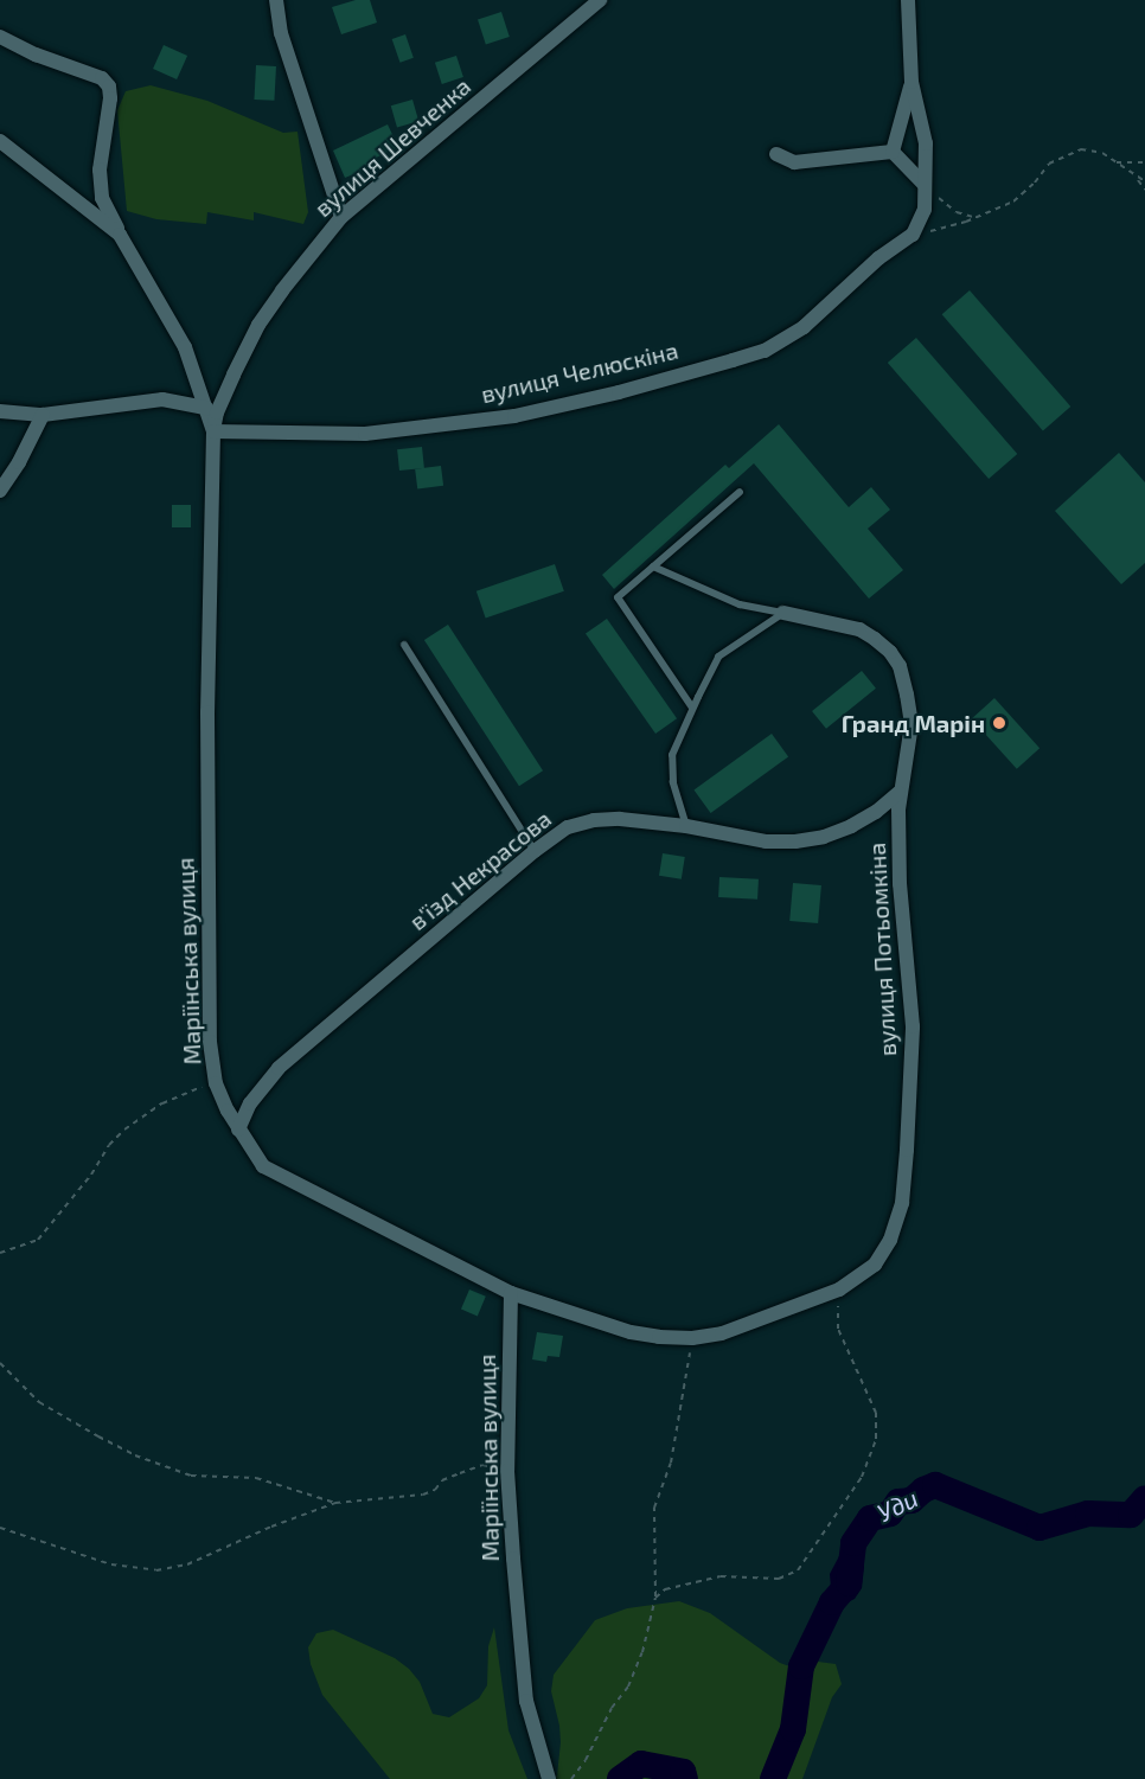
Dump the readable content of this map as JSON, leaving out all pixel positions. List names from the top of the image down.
{
  "streets": {
    "street": [
      "вулиця Шевченка",
      "вулиця Челюскіна",
      "в'їзд Некрасова",
      "вулиця Потьомкіна",
      "Маріїнська вулиця"
    ]
  },
  "crossings": [
    ["вулиця Шевченка", "вулиця Челюскіна"],
    ["вулиця Шевченка", "Маріїнська вулиця"],
    ["вулиця Челюскіна", "Маріїнська вулиця"],
    ["в'їзд Некрасова", "вулиця Потьомкіна"],
    ["в'їзд Некрасова", "Маріїнська вулиця"],
    ["вулиця Потьомкіна", "Маріїнська вулиця"]
  ],
  "water": ["Уди"],
  "places": ["Гранд Марін"]
}
